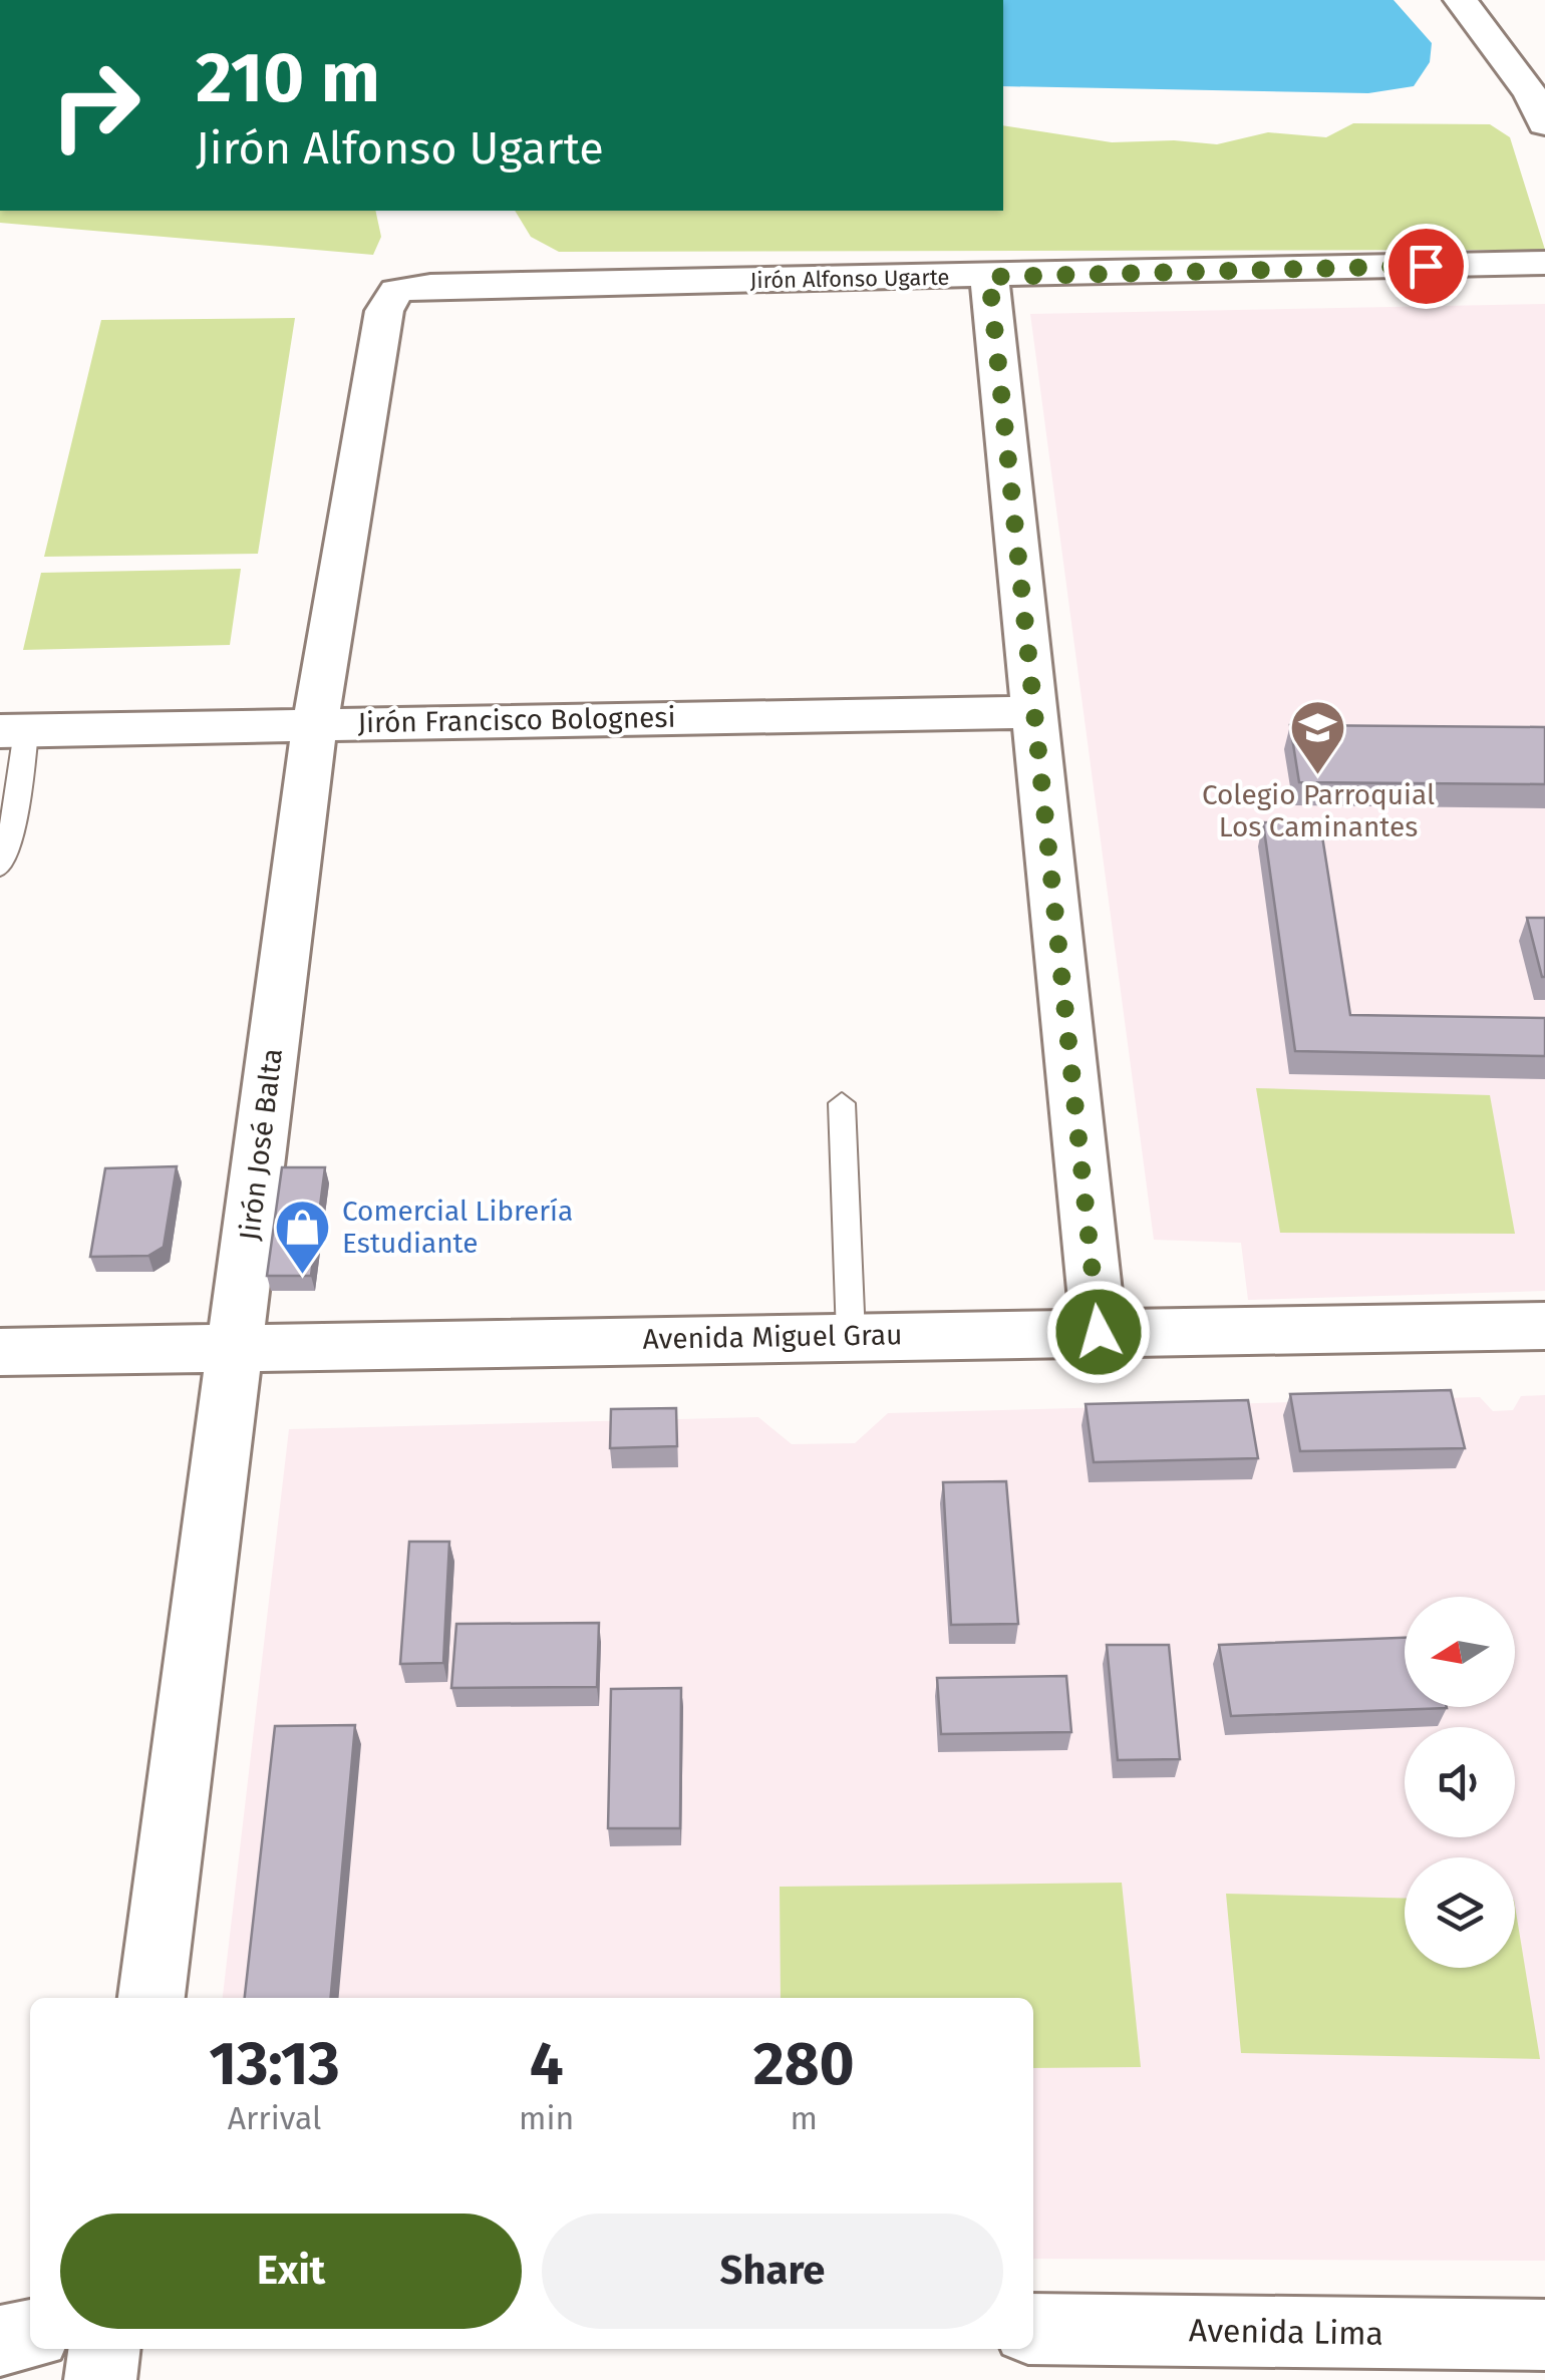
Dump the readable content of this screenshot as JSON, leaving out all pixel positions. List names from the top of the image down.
{
  "streets": {
    "street": [
      "Jirón Alfonso Ugarte",
      "Jirón Francisco Bolognesi",
      "Jirón José Balta",
      "Avenida Miguel Grau",
      "Avenida Lima"
    ]
  },
  "crossings": [
    ["Jirón Alfonso Ugarte", "Jirón José Balta"],
    ["Jirón Francisco Bolognesi", "Jirón José Balta"],
    ["Jirón José Balta", "Avenida Miguel Grau"]
  ],
  "places": {
    "school or university": ["Colegio Parroquial Los Caminantes"],
    "shop": ["Comercial Librería Estudiante"]
  },
  "north": "left",
  "page": {
    "turn": ["210 m", "Jirón Alfonso Ugarte"],
    "eta": [
      "13:13",
      "Arrival",
      "4",
      "min",
      "280",
      "m"
    ],
    "buttons": ["Exit", "Share"]
  }
}
